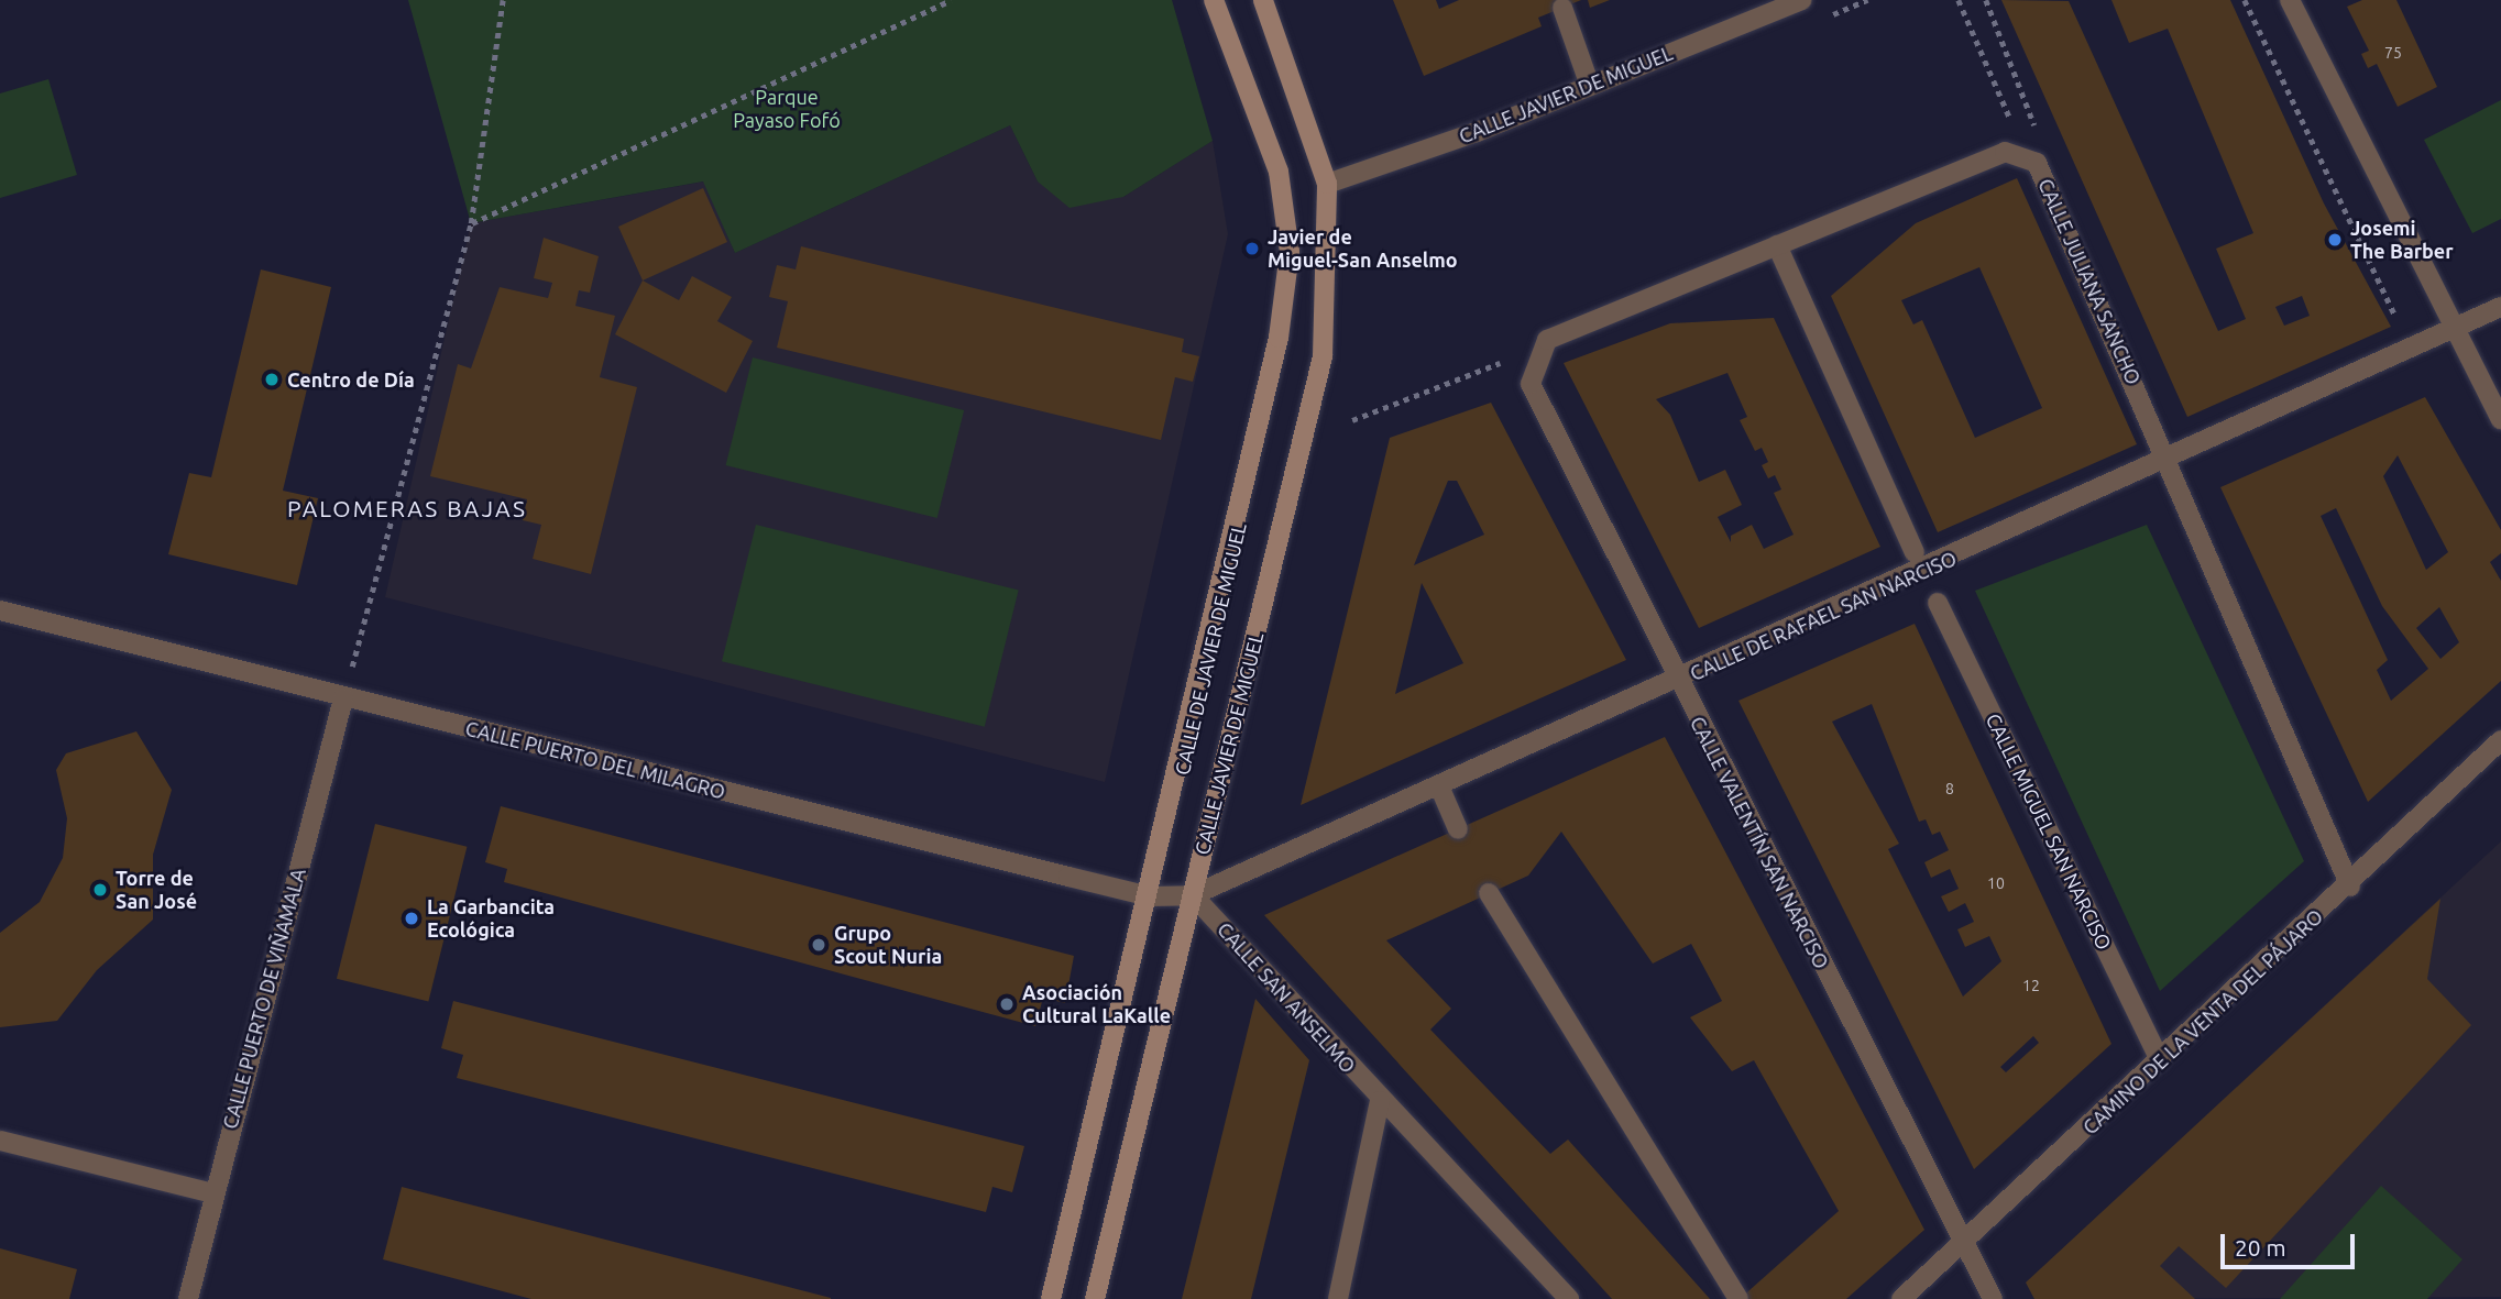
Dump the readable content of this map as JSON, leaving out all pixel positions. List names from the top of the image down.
{
  "streets": {
    "street": [
      "CALLE JAVIER DE MIGUEL",
      "CALLE JULIANA SANCHO",
      "CALLE DE RAFAEL SAN NARCISO",
      "CALLE DE JAVIER DE MIGUEL",
      "CALLE PUERTO DEL MILAGRO",
      "CALLE MIGUEL SAN NARCISO",
      "CALLE VALENTÍN SAN NARCISO",
      "CALLE SAN ANSELMO",
      "CALLE PUERTO DE VIÑAMALA",
      "CAMINO DE LA VENTA DEL PÁJARO"
    ]
  },
  "crossings": [
    ["CALLE JAVIER DE MIGUEL", "CALLE DE RAFAEL SAN NARCISO"],
    ["CALLE JAVIER DE MIGUEL", "CALLE PUERTO DEL MILAGRO"],
    ["CALLE JAVIER DE MIGUEL", "CALLE SAN ANSELMO"],
    ["CALLE JULIANA SANCHO", "CALLE DE RAFAEL SAN NARCISO"],
    ["CALLE JULIANA SANCHO", "CALLE VALENTÍN SAN NARCISO"],
    ["CALLE JULIANA SANCHO", "CAMINO DE LA VENTA DEL PÁJARO"],
    ["CALLE DE RAFAEL SAN NARCISO", "CALLE PUERTO DEL MILAGRO"],
    ["CALLE DE RAFAEL SAN NARCISO", "CALLE VALENTÍN SAN NARCISO"],
    ["CALLE DE RAFAEL SAN NARCISO", "CALLE SAN ANSELMO"],
    ["CALLE DE JAVIER DE MIGUEL", "CALLE PUERTO DEL MILAGRO"],
    ["CALLE PUERTO DEL MILAGRO", "CALLE SAN ANSELMO"],
    ["CALLE PUERTO DEL MILAGRO", "CALLE PUERTO DE VIÑAMALA"],
    ["CALLE MIGUEL SAN NARCISO", "CAMINO DE LA VENTA DEL PÁJARO"],
    ["CALLE VALENTÍN SAN NARCISO", "CAMINO DE LA VENTA DEL PÁJARO"]
  ],
  "districts": ["PALOMERAS BAJAS"],
  "parks": ["Parque Payaso Fofó"],
  "places": [
    "Josemi The Barber",
    "Javier de Miguel-San Anselmo",
    "Centro de Día",
    "Torre de San José",
    "La Garbancita Ecológica",
    "Grupo Scout Nuria",
    "Asociación Cultural LaKalle"
  ],
  "house_numbers": [
    "75",
    "8",
    "10",
    "12"
  ],
  "scale_bar": "20 m"
}
